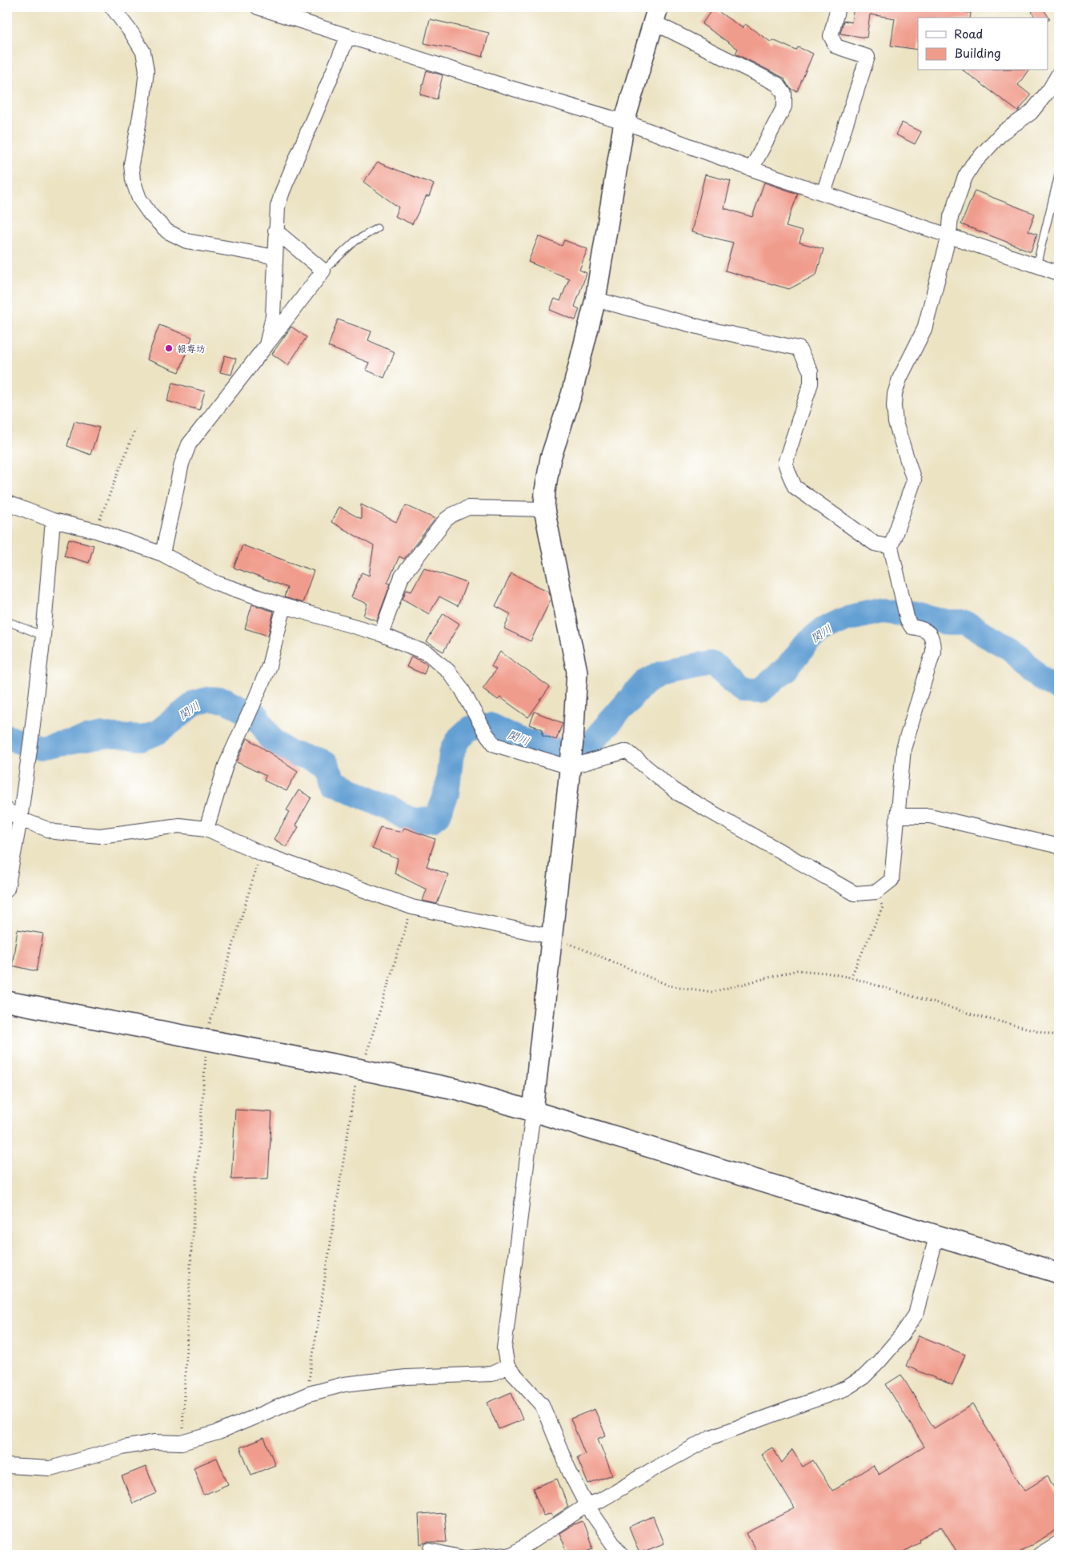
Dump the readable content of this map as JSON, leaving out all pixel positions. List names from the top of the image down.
{
  "water": ["関川"],
  "places": ["報専坊"],
  "legend": ["Road", "Building"]
}
